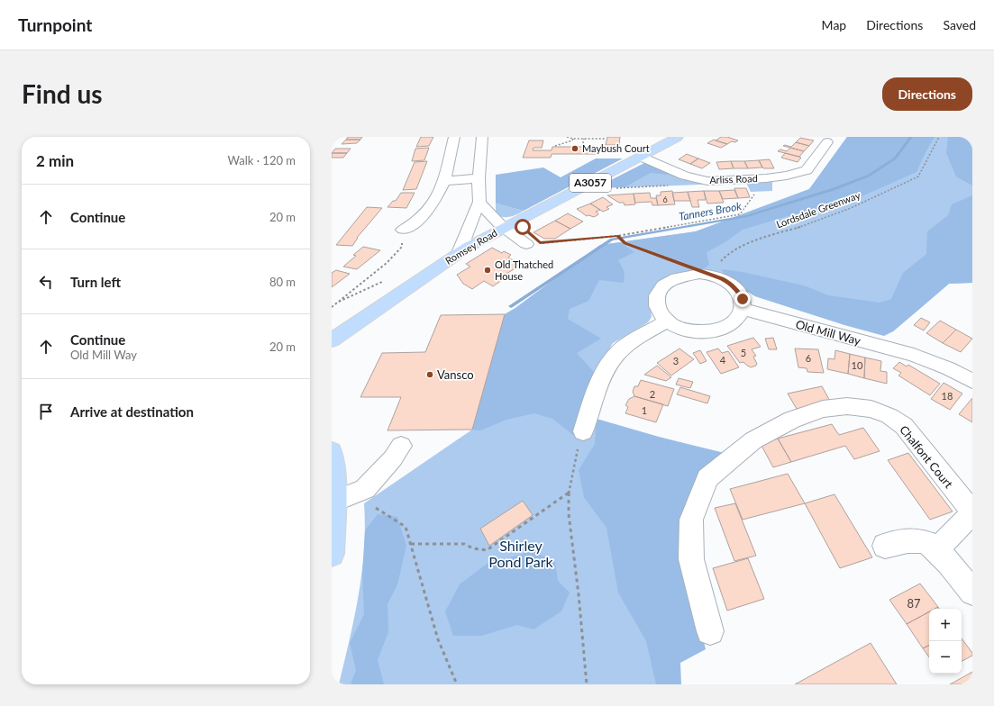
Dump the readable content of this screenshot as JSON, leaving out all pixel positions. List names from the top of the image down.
{
  "streets": {
    "main road": ["A3057", "Romsey Road"],
    "street": ["Arliss Road", "Old Mill Way", "Chalfont Court"],
    "path": ["Lordsdale Greenway"]
  },
  "crossings": [
    ["Arliss Road", "Romsey Road"],
    ["Lordsdale Greenway", "Old Mill Way"]
  ],
  "water": ["Tanners Brook"],
  "parks": ["Shirley Pond Park"],
  "places": ["Maybush Court", "Old Thatched House", "Vansco"],
  "house_numbers": [
    "6",
    "5",
    "6",
    "4",
    "3",
    "10",
    "2",
    "18",
    "1",
    "87"
  ],
  "page": {
    "header": "Turnpoint",
    "nav": ["Map", "Directions", "Saved"],
    "buttons": "Directions",
    "title": "Find us",
    "heading": ["2 min", "Walk · 120 m"],
    "list": [
      ["Continue", "20 m"],
      ["Turn left", "80 m"],
      ["Continue", "Old Mill Way", "20 m"],
      "Arrive at destination"
    ],
    "map_buttons": ["+", "−"]
  }
}
